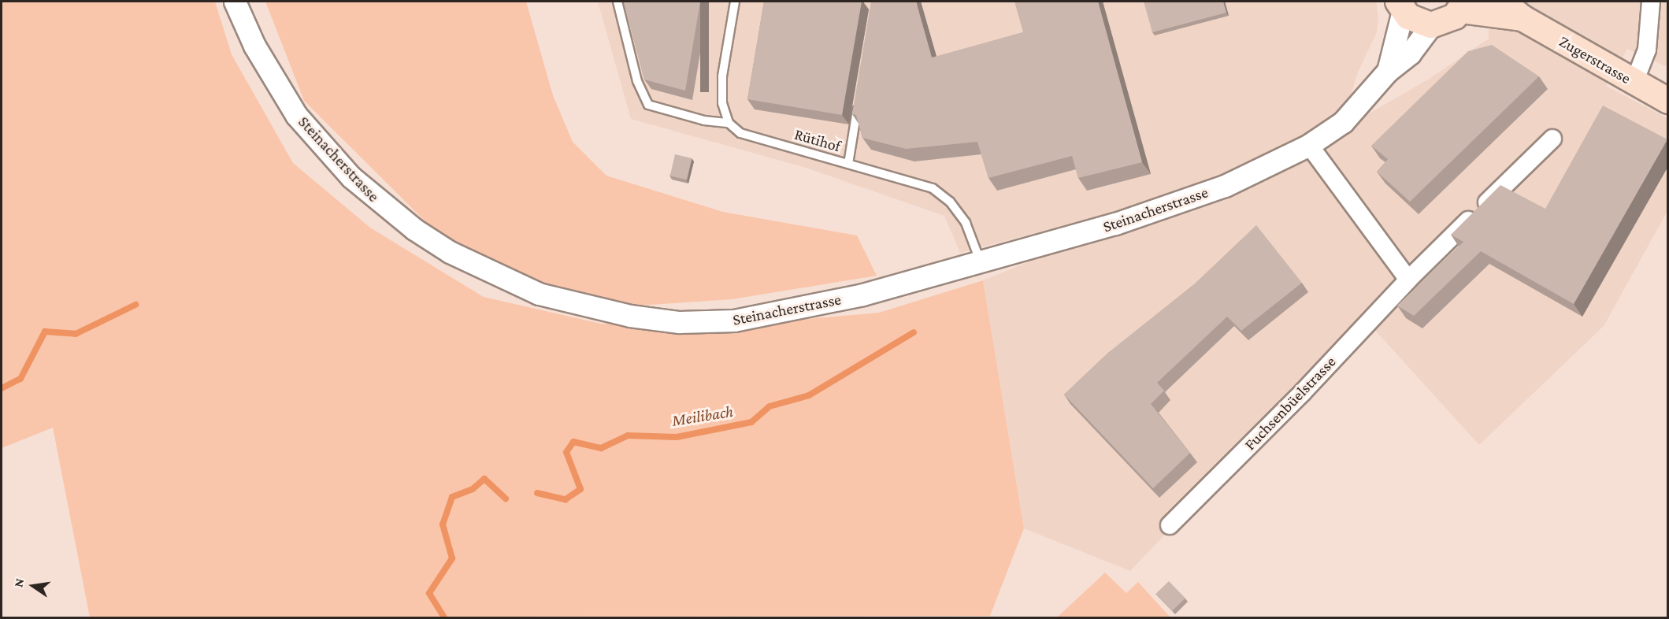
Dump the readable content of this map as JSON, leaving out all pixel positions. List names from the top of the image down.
{
  "streets": {
    "main road": ["Zugerstrasse"],
    "street": ["Steinacherstrasse", "Fuchsenbüelstrasse"],
    "lane": ["Rütihof"]
  },
  "crossings": [
    ["Rütihof", "Steinacherstrasse"]
  ],
  "water": ["Meilibach"],
  "north": "left"
}
